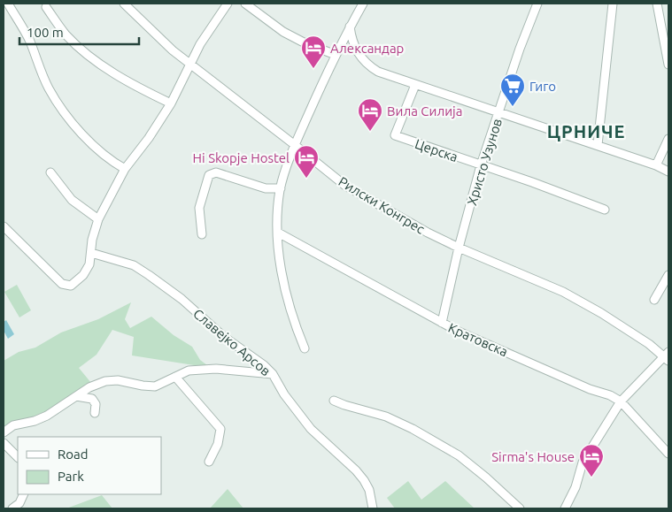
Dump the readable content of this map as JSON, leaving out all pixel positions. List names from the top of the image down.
{
  "streets": {
    "street": [
      "Церска",
      "Христо Узунов",
      "Рилски Конгрес",
      "Кратовска",
      "Славејко Арсов"
    ]
  },
  "crossings": [
    ["Церска", "Христо Узунов"],
    ["Христо Узунов", "Рилски Конгрес"],
    ["Христо Узунов", "Кратовска"]
  ],
  "districts": ["ЦРНИЧЕ"],
  "places": {
    "hotel": [
      "Александар",
      "Вила Силија",
      "Hi Skopje Hostel",
      "Sirma's House"
    ],
    "supermarket": ["Гиго"]
  },
  "legend": ["Road", "Park"],
  "scale_bar": "100 m"
}
